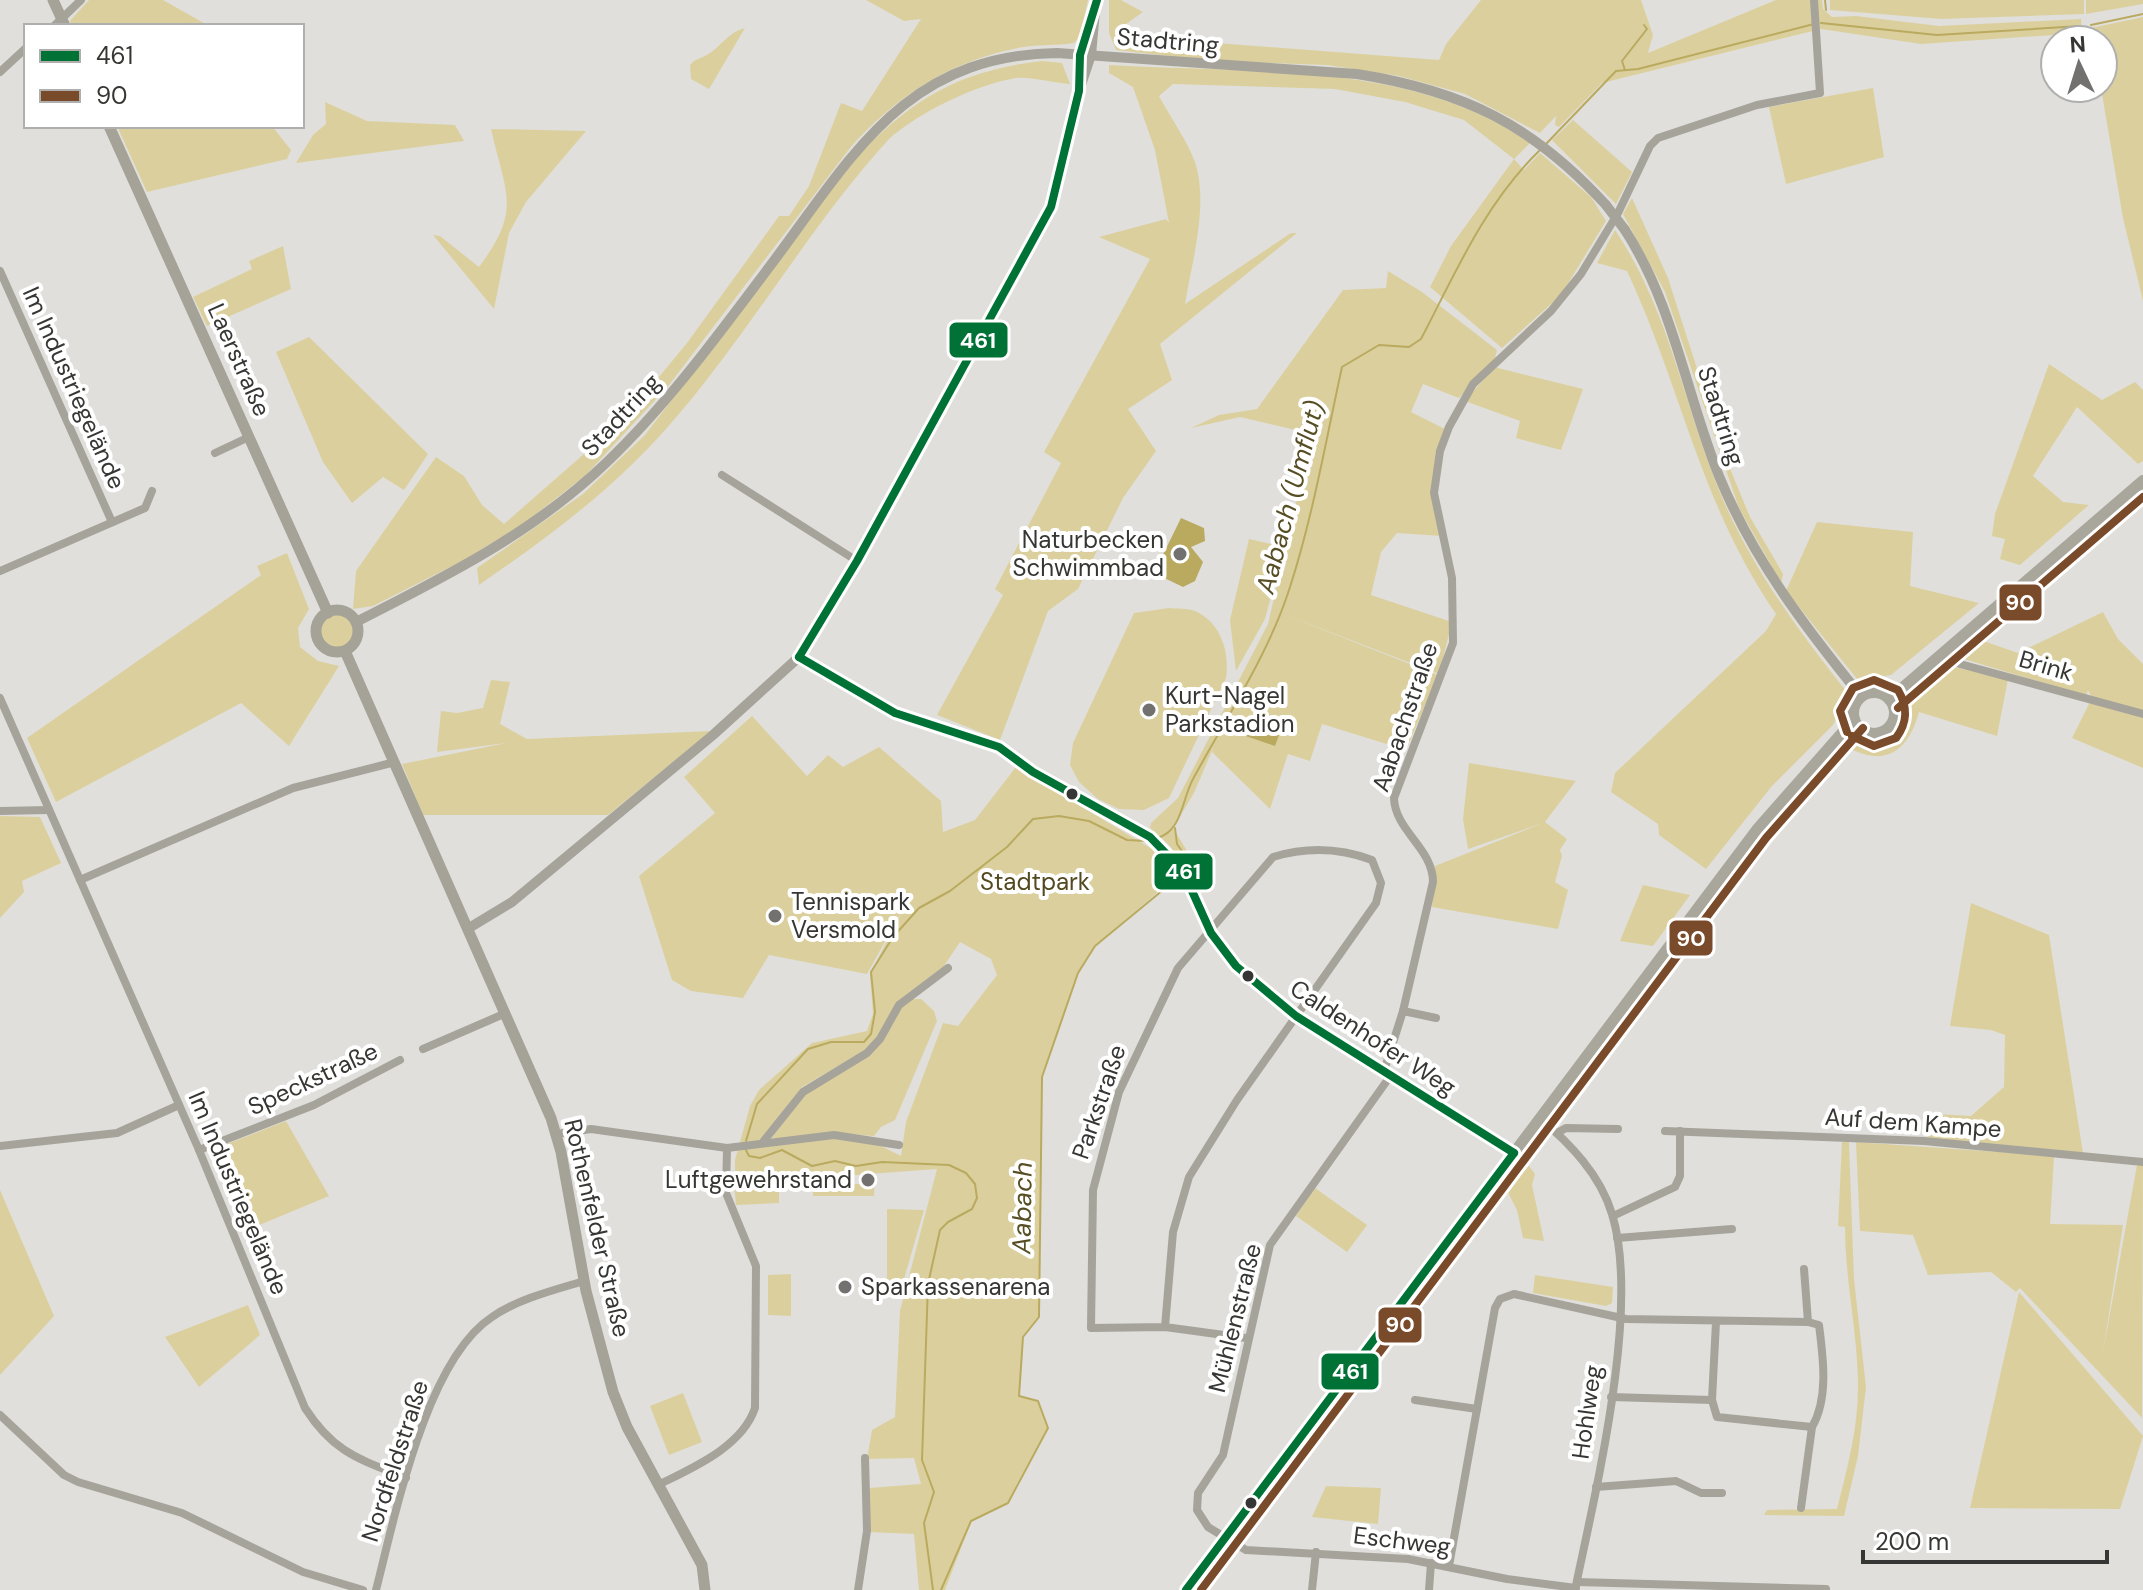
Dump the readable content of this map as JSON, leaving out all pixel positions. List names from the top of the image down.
{
  "streets": {
    "main road": ["Laerstraße", "Rothenfelder Straße"],
    "street": [
      "Stadtring",
      "Im Industriegelände",
      "Brink",
      "Aabachstraße",
      "Caldenhofer Weg",
      "Speckstraße",
      "Parkstraße",
      "Auf dem Kampe",
      "Mühlenstraße",
      "Hohlweg",
      "Nordfeldstraße",
      "Eschweg"
    ]
  },
  "crossings": [
    ["Stadtring", "Laerstraße"],
    ["Im Industriegelände", "Speckstraße"],
    ["Im Industriegelände", "Nordfeldstraße"],
    ["Aabachstraße", "Caldenhofer Weg"],
    ["Aabachstraße", "Mühlenstraße"],
    ["Caldenhofer Weg", "Parkstraße"],
    ["Caldenhofer Weg", "Mühlenstraße"],
    ["Rothenfelder Straße", "Nordfeldstraße"],
    ["Mühlenstraße", "Eschweg"],
    ["Hohlweg", "Eschweg"]
  ],
  "water": ["Aabach (Umflut)", "Aabach"],
  "parks": ["Stadtpark"],
  "places": [
    "Naturbecken Schwimmbad",
    "Kurt-Nagel Parkstadion",
    "Tennispark Versmold",
    "Luftgewehrstand",
    "Sparkassenarena"
  ],
  "lines": ["transit line 461", "transit line 90"],
  "legend": ["461", "90"],
  "scale_bar": "200 m",
  "north": "top"
}
